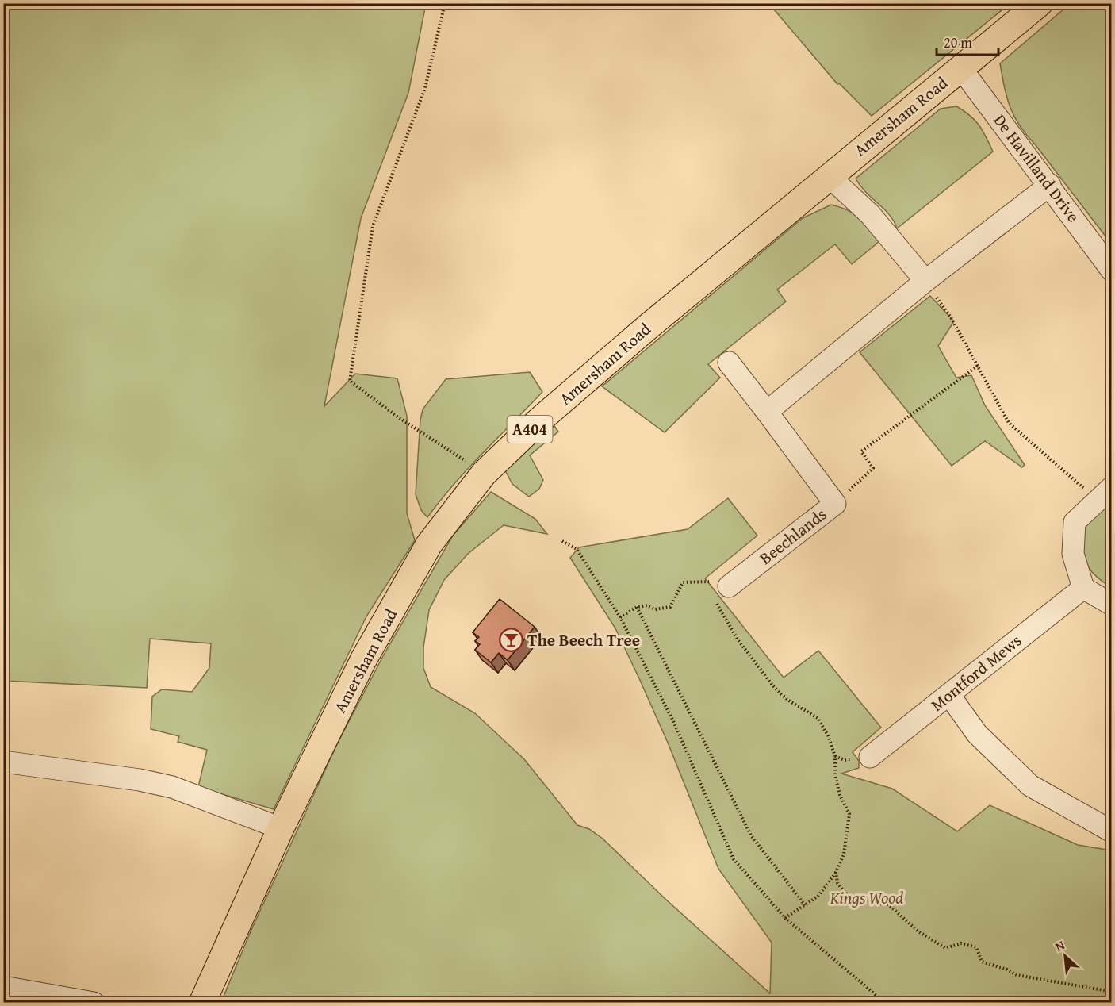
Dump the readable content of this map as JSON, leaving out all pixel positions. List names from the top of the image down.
{
  "streets": {
    "main road": ["Amersham Road", "A404"],
    "street": ["De Havilland Drive", "Beechlands", "Montford Mews"]
  },
  "crossings": [
    ["Amersham Road", "De Havilland Drive"]
  ],
  "parks": ["Kings Wood"],
  "places": {
    "bar": ["The Beech Tree"]
  },
  "scale_bar": "20 m",
  "north": "top left"
}
